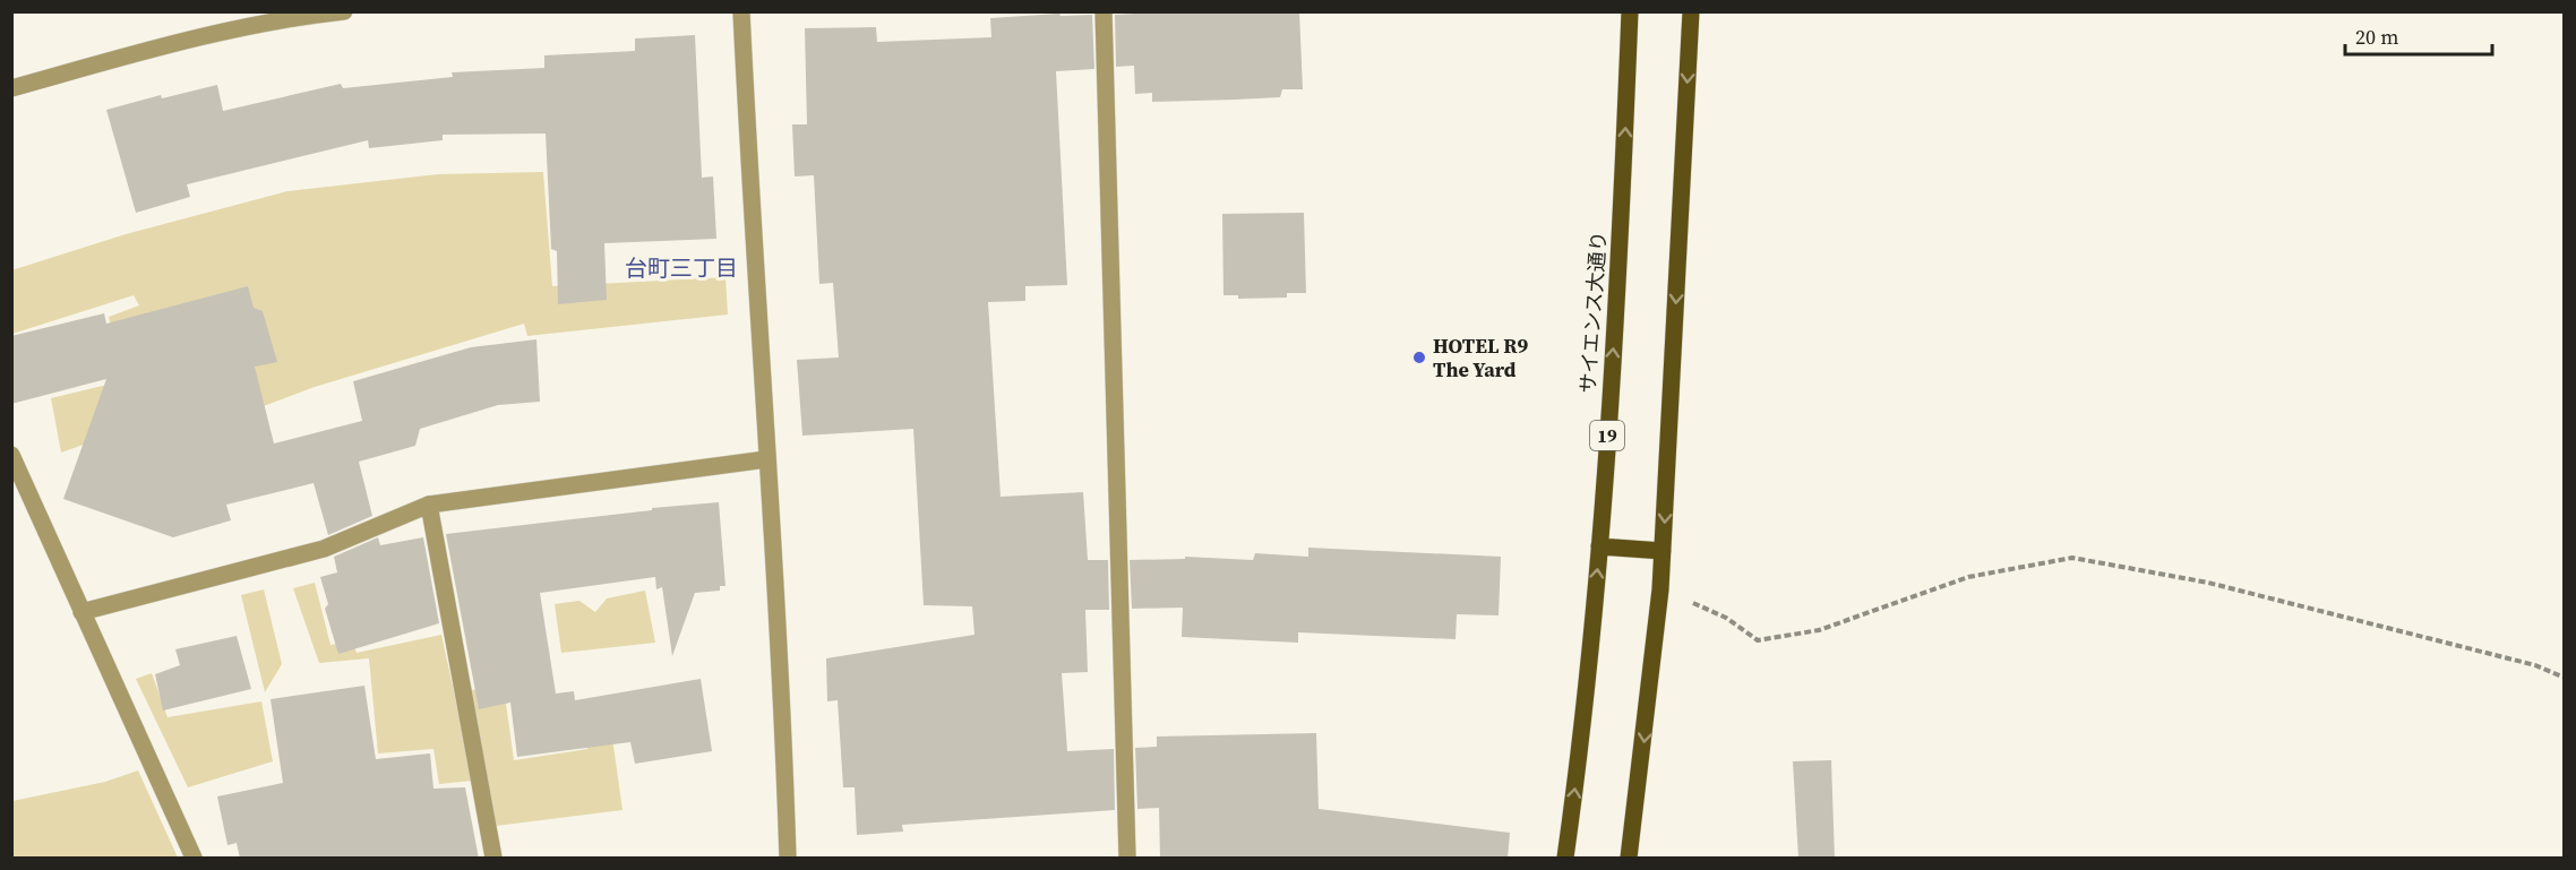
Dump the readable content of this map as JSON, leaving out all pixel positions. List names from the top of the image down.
{
  "streets": {
    "main road": ["サイエンス大通り", "19"]
  },
  "districts": ["台町三丁目"],
  "places": ["HOTEL R9 The Yard"],
  "scale_bar": "20 m"
}
